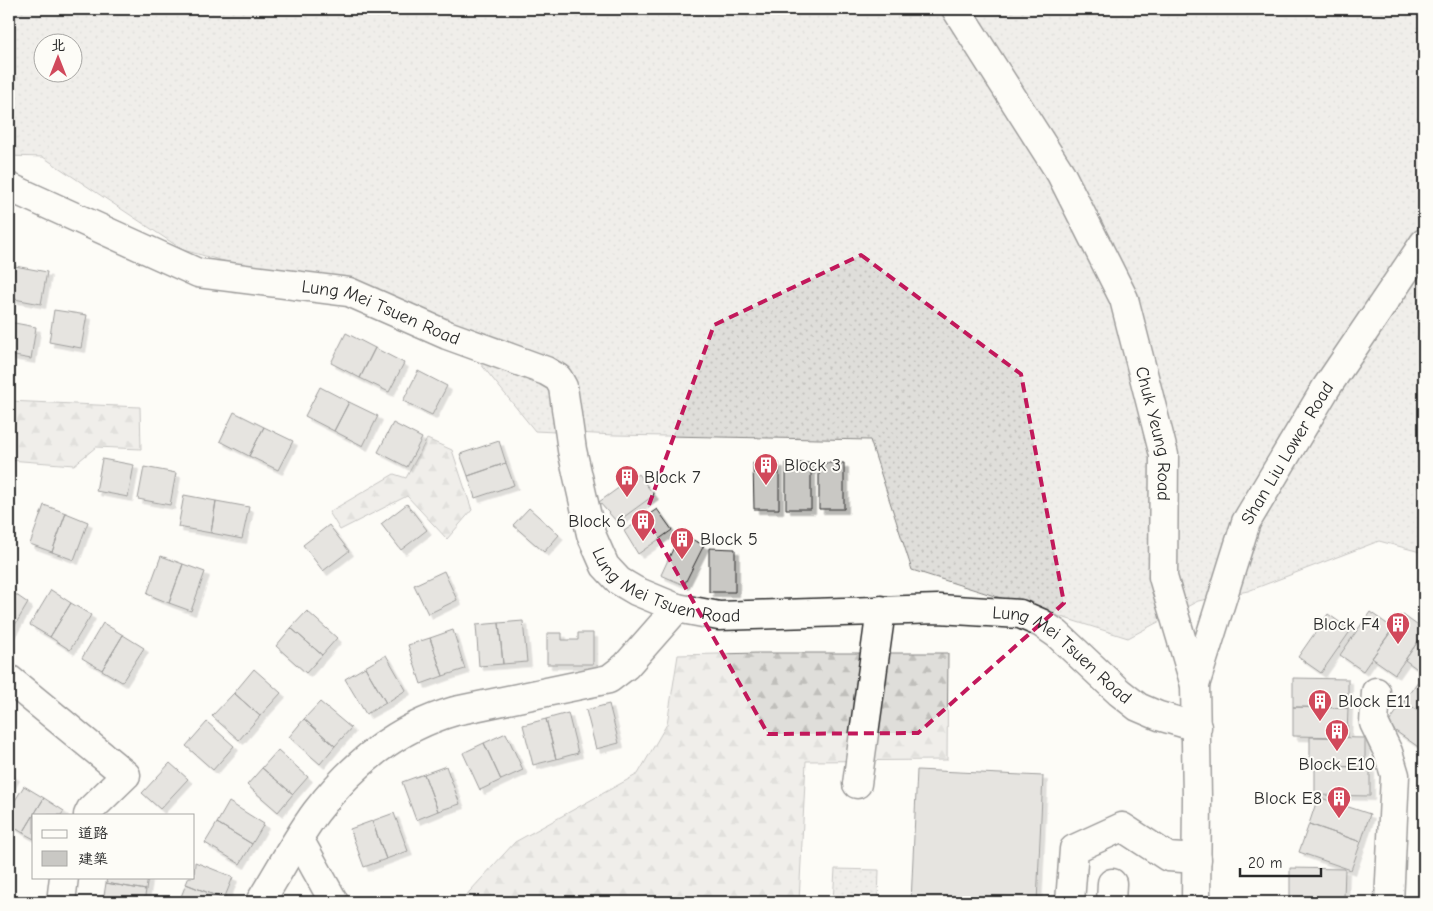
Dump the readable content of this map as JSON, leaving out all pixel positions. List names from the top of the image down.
{
  "streets": {
    "street": ["Lung Mei Tsuen Road", "Chuk Yeung Road", "Shan Liu Lower Road"]
  },
  "crossings": [
    ["Lung Mei Tsuen Road", "Chuk Yeung Road"],
    ["Chuk Yeung Road", "Shan Liu Lower Road"]
  ],
  "places": {
    "building": [
      "Block 3",
      "Block 7",
      "Block 6",
      "Block 5",
      "Block F4",
      "Block E11",
      "Block E10",
      "Block E8"
    ]
  },
  "legend": ["道路", "建築"],
  "scale_bar": "20 m",
  "north": "top"
}
